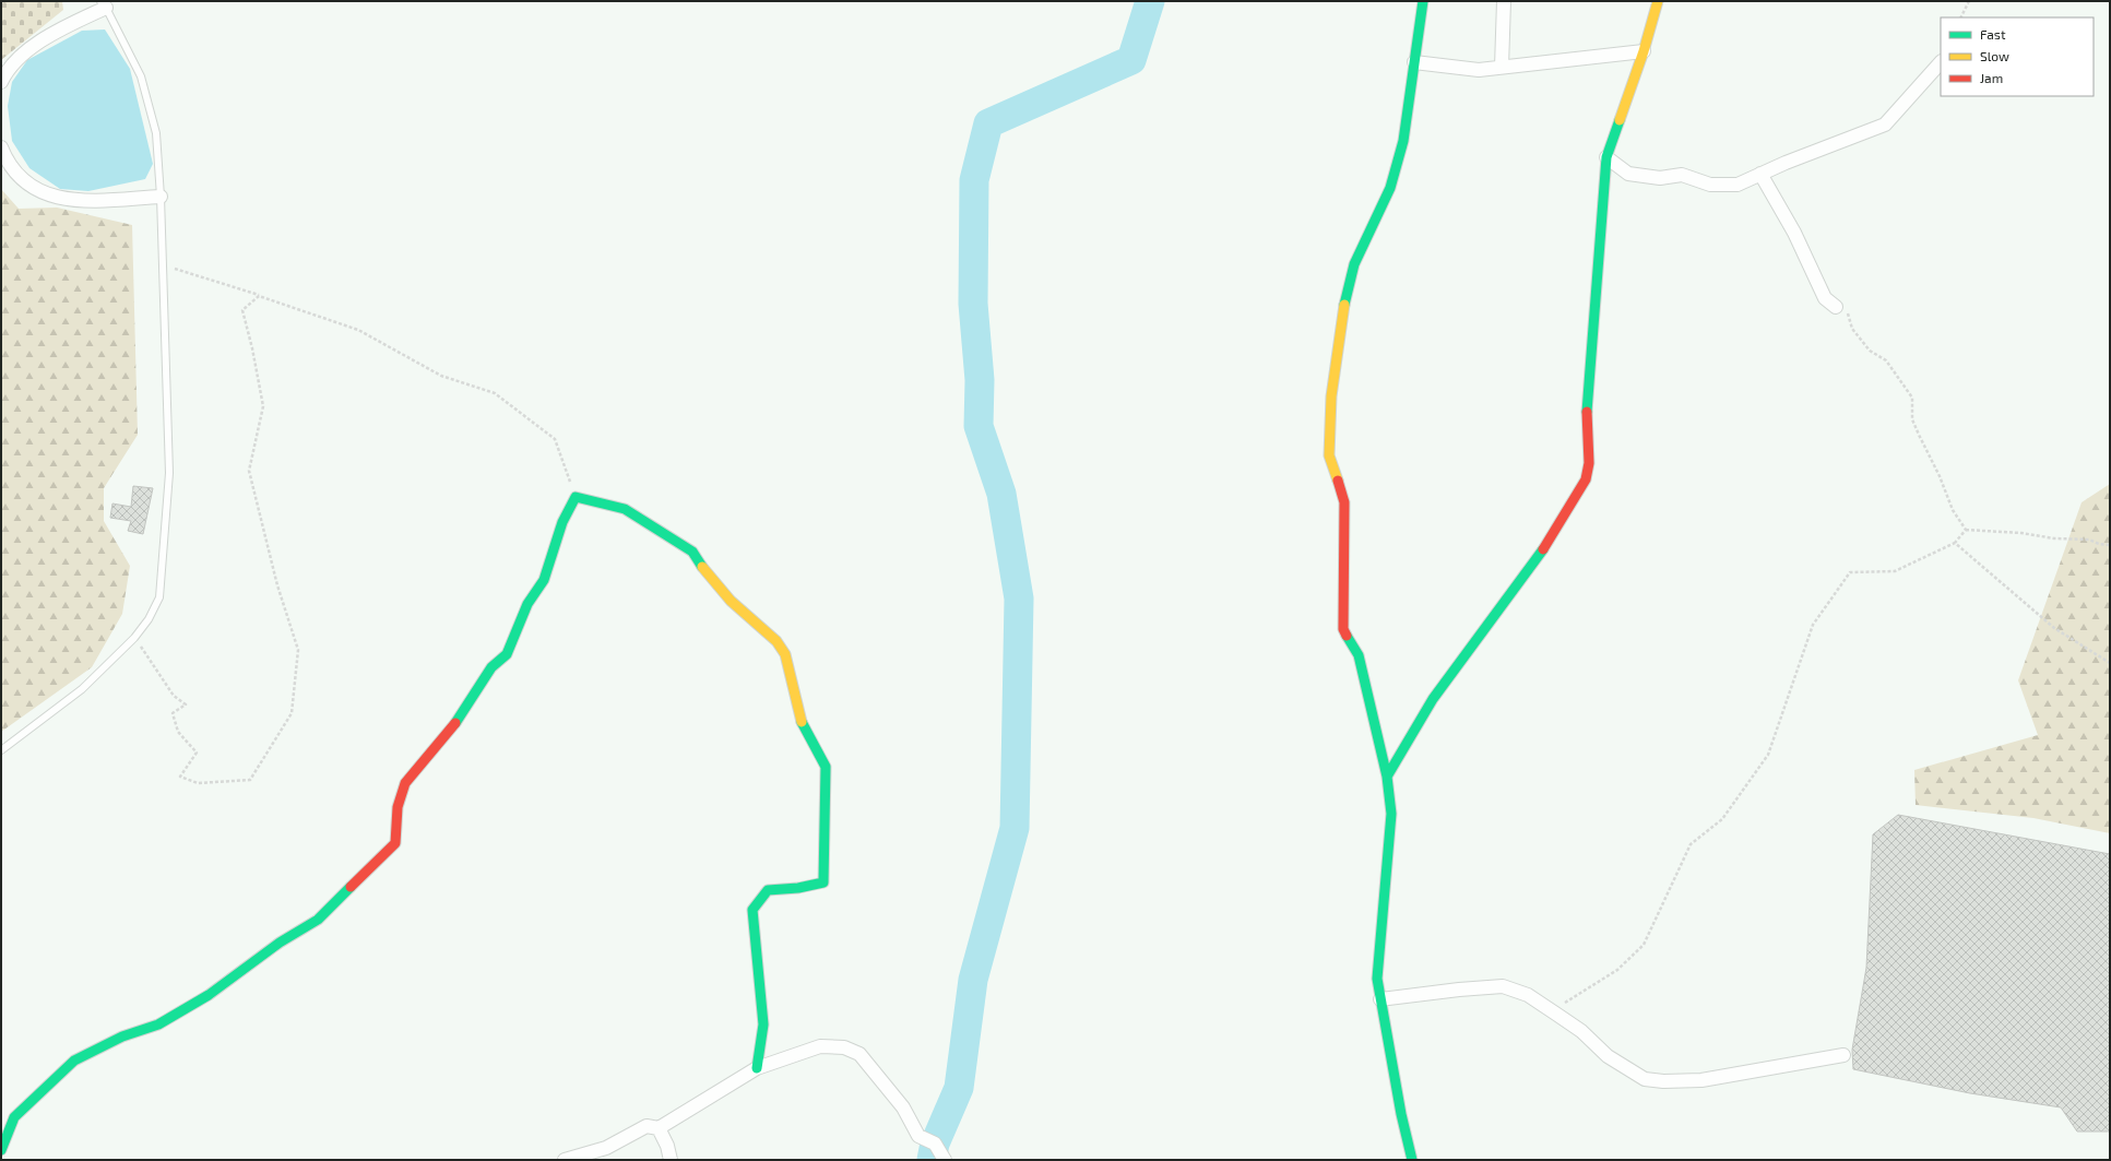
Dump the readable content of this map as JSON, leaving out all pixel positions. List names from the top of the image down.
{
  "legend": ["Fast", "Slow", "Jam"]
}
